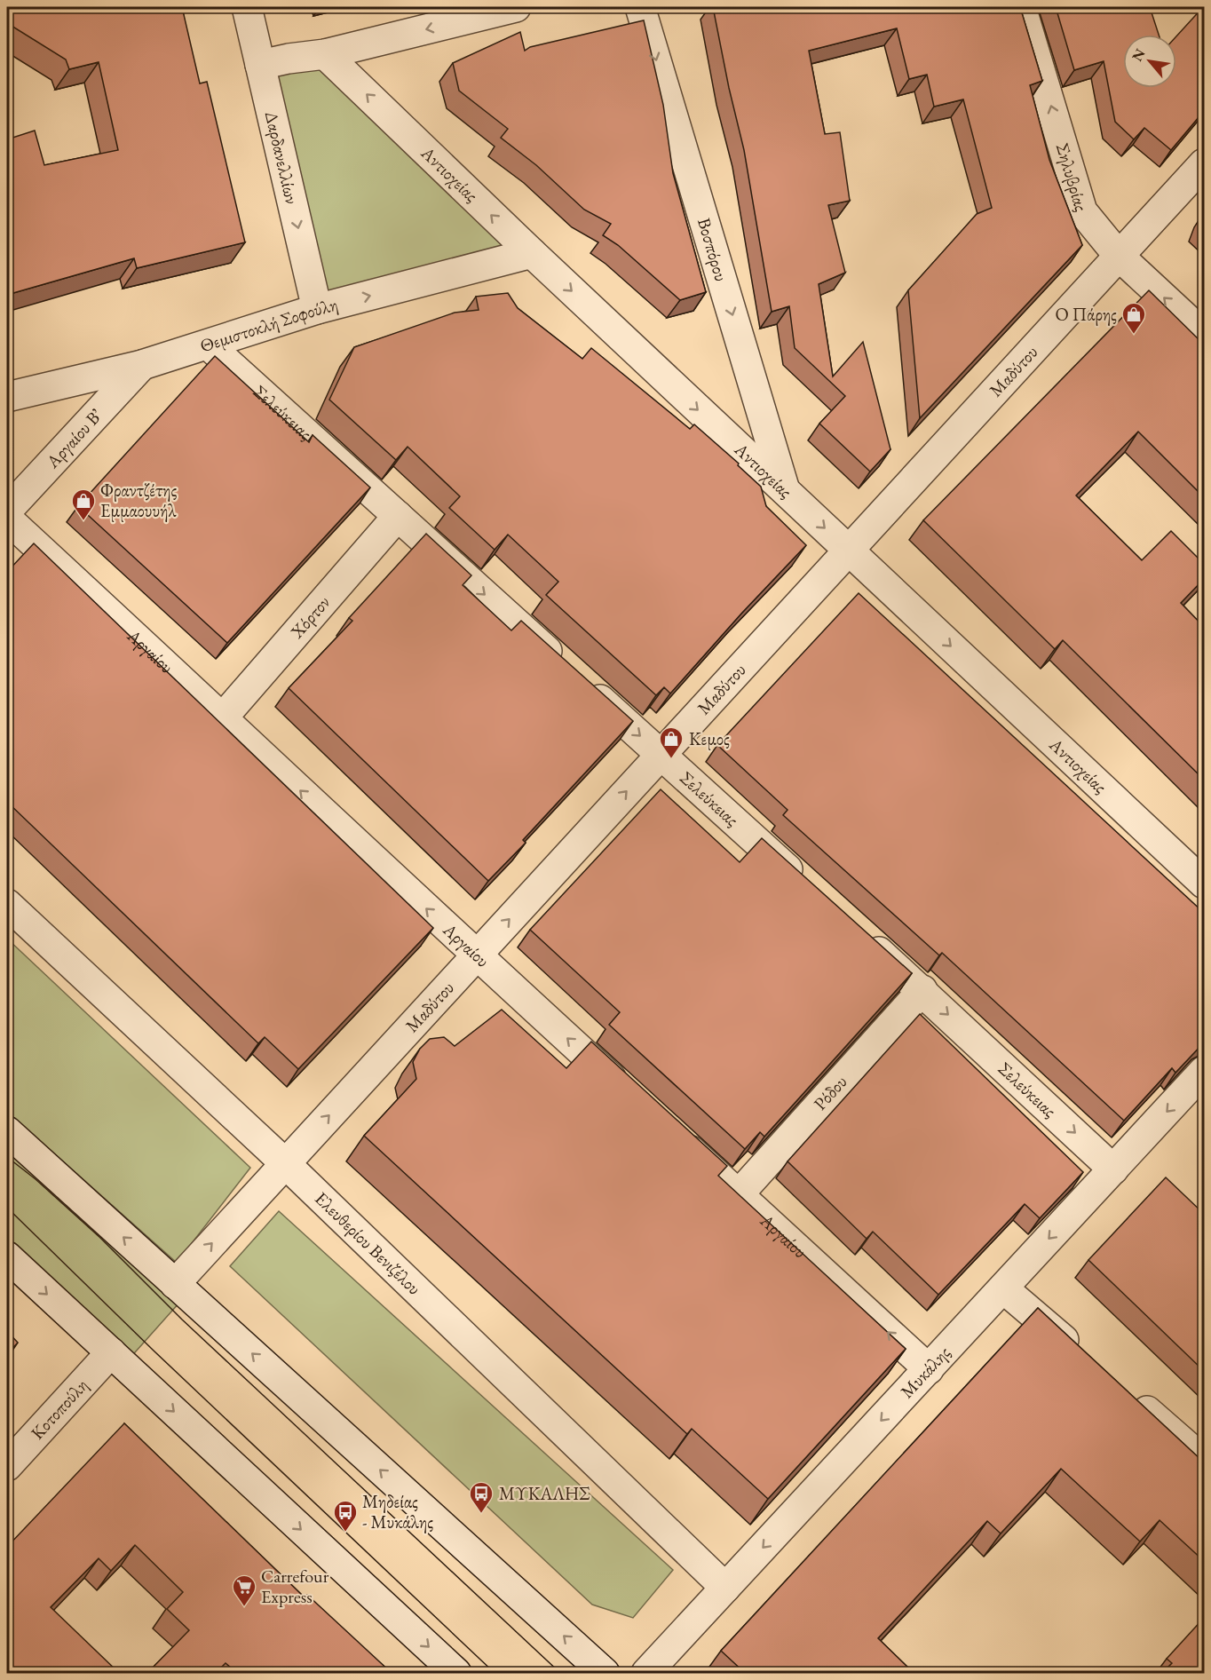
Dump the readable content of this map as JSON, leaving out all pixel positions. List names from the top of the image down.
{
  "streets": {
    "street": [
      "Δαρδανελλίων",
      "Αντιοχείας",
      "Σηλυβρίας",
      "Βοσπόρου",
      "Θεμιστοκλή Σοφούλη",
      "Μαδύτου",
      "Σελεύκειας",
      "Αργαίου Β᾽",
      "Χόρτον",
      "Αργαίου",
      "Ρόδου",
      "Ελευθερίου Βενιζέλου",
      "Μυκάλης",
      "Κοτοπούλη"
    ]
  },
  "crossings": [
    ["Δαρδανελλίων", "Θεμιστοκλή Σοφούλη"],
    ["Αντιοχείας", "Βοσπόρου"],
    ["Αντιοχείας", "Θεμιστοκλή Σοφούλη"],
    ["Αντιοχείας", "Μαδύτου"],
    ["Σηλυβρίας", "Μαδύτου"],
    ["Θεμιστοκλή Σοφούλη", "Σελεύκειας"],
    ["Θεμιστοκλή Σοφούλη", "Αργαίου Β᾽"],
    ["Μαδύτου", "Σελεύκειας"],
    ["Μαδύτου", "Αργαίου"],
    ["Μαδύτου", "Ελευθερίου Βενιζέλου"],
    ["Σελεύκειας", "Χόρτον"],
    ["Σελεύκειας", "Ρόδου"],
    ["Σελεύκειας", "Μυκάλης"],
    ["Χόρτον", "Αργαίου"],
    ["Αργαίου", "Ρόδου"],
    ["Αργαίου", "Μυκάλης"],
    ["Ελευθερίου Βενιζέλου", "Μυκάλης"]
  ],
  "one_way": [
    "Δαρδανελλίων",
    "Σηλυβρίας",
    "Βοσπόρου",
    "Μαδύτου",
    "Σελεύκειας",
    "Αργαίου",
    "Μυκάλης"
  ],
  "places": {
    "shop": ["Ο Πάρης", "Φραντζέτης Εμμαουυήλ", "Κεμος"],
    "bus stop": ["ΜΥΚΑΛΗΣ", "Μηδείας - Μυκάλης"],
    "supermarket": ["Carrefour Express"]
  },
  "north": "top left"
}
